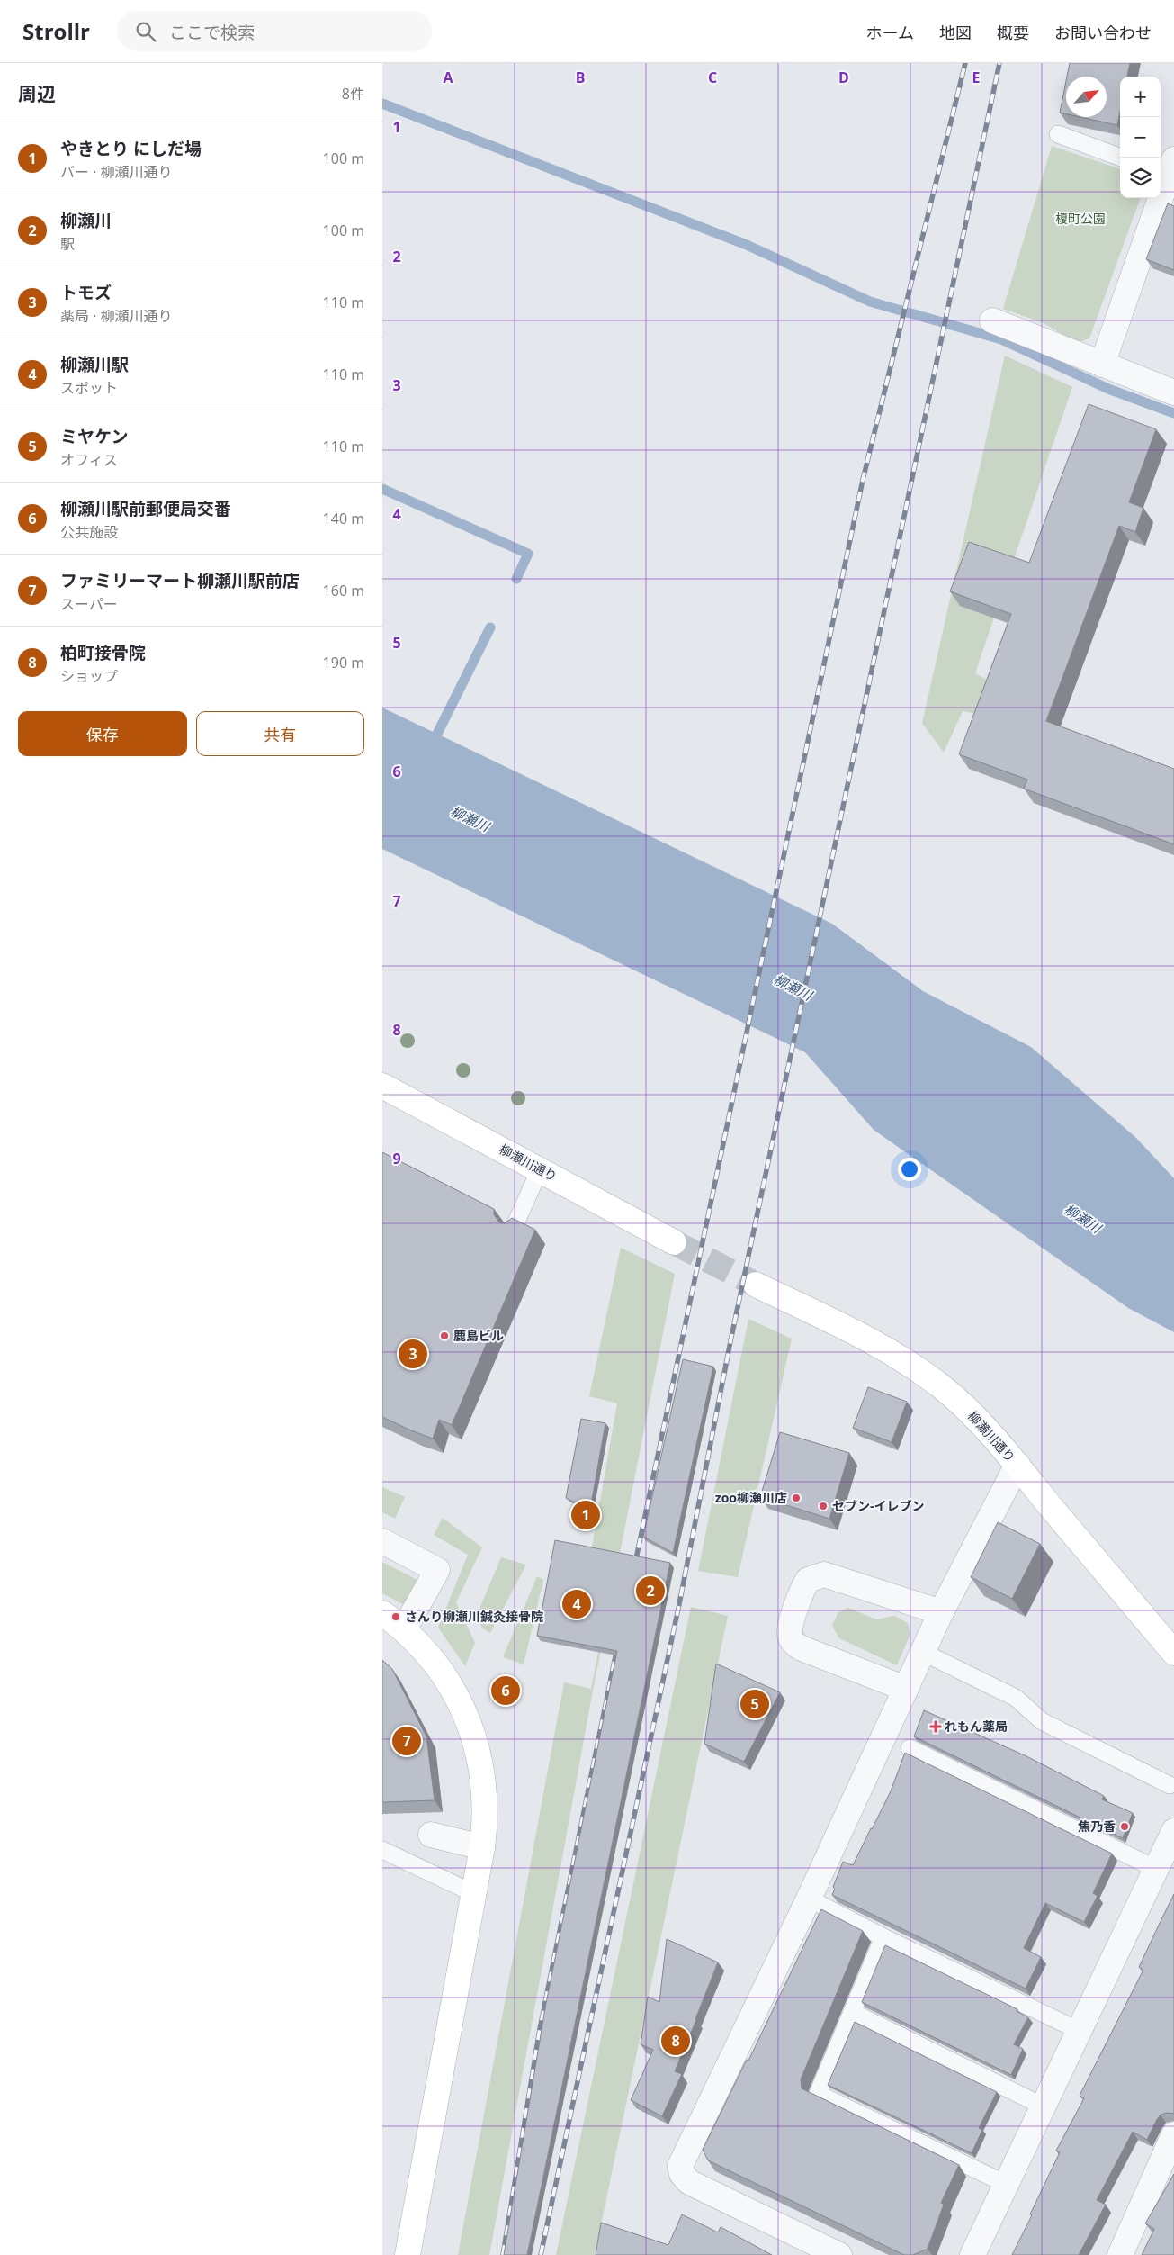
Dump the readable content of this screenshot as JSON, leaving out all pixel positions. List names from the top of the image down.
{
  "streets": {
    "street": ["柳瀬川通り"]
  },
  "water": ["柳瀬川"],
  "parks": ["榎町公園"],
  "places": {
    "other": [
      "鹿島ビル",
      "zoo柳瀬川店",
      "セブン-イレブン",
      "さんり柳瀬川鍼灸接骨院",
      "焦乃香"
    ],
    "health": ["れもん薬局"]
  },
  "north": "top right",
  "page": {
    "header": "Strollr",
    "search": "ここで検索",
    "nav": [
      "ホーム",
      "地図",
      "概要",
      "お問い合わせ"
    ],
    "heading": ["周辺", "8件"],
    "map_buttons": ["+", "−"],
    "list": [
      {
        "mark": "1",
        "name": "やきとり にしだ場",
        "note": "バー · 柳瀬川通り",
        "value": "100 m"
      },
      {
        "mark": "2",
        "name": "柳瀬川",
        "note": "駅",
        "value": "100 m"
      },
      {
        "mark": "3",
        "name": "トモズ",
        "note": "薬局 · 柳瀬川通り",
        "value": "110 m"
      },
      {
        "mark": "4",
        "name": "柳瀬川駅",
        "note": "スポット",
        "value": "110 m"
      },
      {
        "mark": "5",
        "name": "ミヤケン",
        "note": "オフィス",
        "value": "110 m"
      },
      {
        "mark": "6",
        "name": "柳瀬川駅前郵便局交番",
        "note": "公共施設",
        "value": "140 m"
      },
      {
        "mark": "7",
        "name": "ファミリーマート柳瀬川駅前店",
        "note": "スーパー",
        "value": "160 m"
      },
      {
        "mark": "8",
        "name": "柏町接骨院",
        "note": "ショップ",
        "value": "190 m"
      }
    ],
    "buttons": ["保存", "共有"],
    "pins": [
      "3",
      "1",
      "2",
      "4",
      "6",
      "5",
      "7",
      "8"
    ]
  },
  "grid": {
    "columns": [
      "A",
      "B",
      "C",
      "D",
      "E"
    ],
    "rows": [
      "1",
      "2",
      "3",
      "4",
      "5",
      "6",
      "7",
      "8",
      "9"
    ]
  }
}
